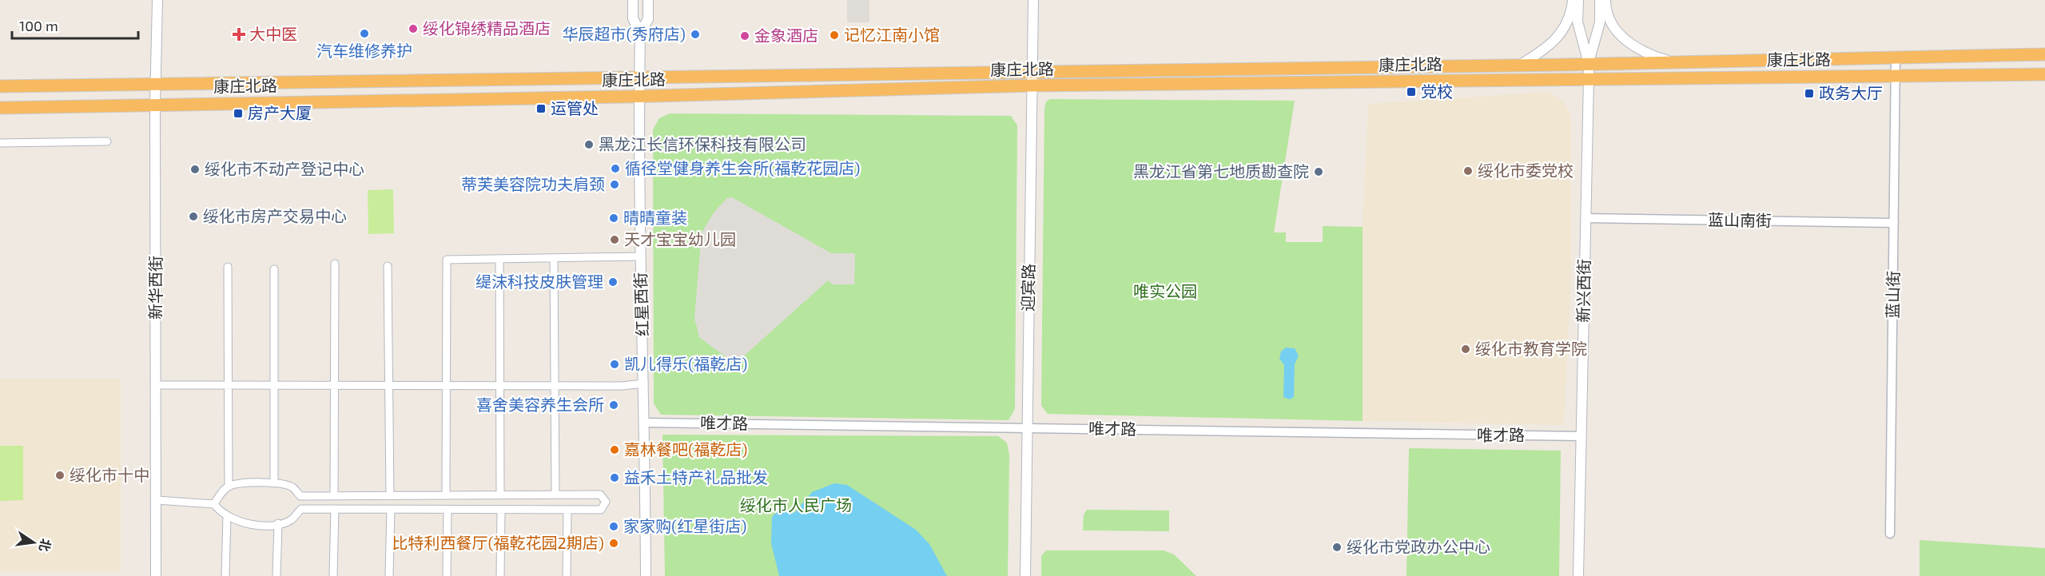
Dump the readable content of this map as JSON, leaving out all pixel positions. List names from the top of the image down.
{
  "streets": {
    "highway": ["康庄北路"],
    "main road": [
      "新华西街",
      "迎宾路",
      "新兴西街",
      "红星西街"
    ],
    "street": ["蓝山南街", "蓝山街", "唯才路"]
  },
  "crossings": [
    ["康庄北路", "新华西街"],
    ["康庄北路", "迎宾路"],
    ["康庄北路", "新兴西街"],
    ["康庄北路", "蓝山街"],
    ["康庄北路", "红星西街"],
    ["蓝山南街", "新兴西街"],
    ["蓝山南街", "蓝山街"],
    ["迎宾路", "唯才路"],
    ["新兴西街", "唯才路"],
    ["红星西街", "唯才路"]
  ],
  "parks": ["唯实公园", "绥化市人民广场"],
  "places": {
    "other": [
      "绥化锦绣精品酒店",
      "汽车维修养护",
      "华辰超市(秀府店)",
      "记忆江南小馆",
      "金象酒店",
      "黑龙江长信环保科技有限公司",
      "循径堂健身养生会所(福乾花园店)",
      "绥化市不动产登记中心",
      "绥化市委党校",
      "黑龙江省第七地质勘查院",
      "蒂芙美容院功夫肩颈",
      "绥化市房产交易中心",
      "晴晴童装",
      "天才宝宝幼儿园",
      "缇沫科技皮肤管理",
      "绥化市教育学院",
      "凯儿得乐(福乾店)",
      "喜舍美容养生会所",
      "嘉林餐吧(福乾店)",
      "绥化市十中",
      "益禾土特产礼品批发",
      "家家购(红星街店)",
      "比特利西餐厅(福乾花园2期店)",
      "绥化市党政办公中心"
    ],
    "health": ["大中医"],
    "transit": [
      "党校",
      "政务大厅",
      "运管处",
      "房产大厦"
    ]
  },
  "scale_bar": "100 m",
  "north": "right"
}
